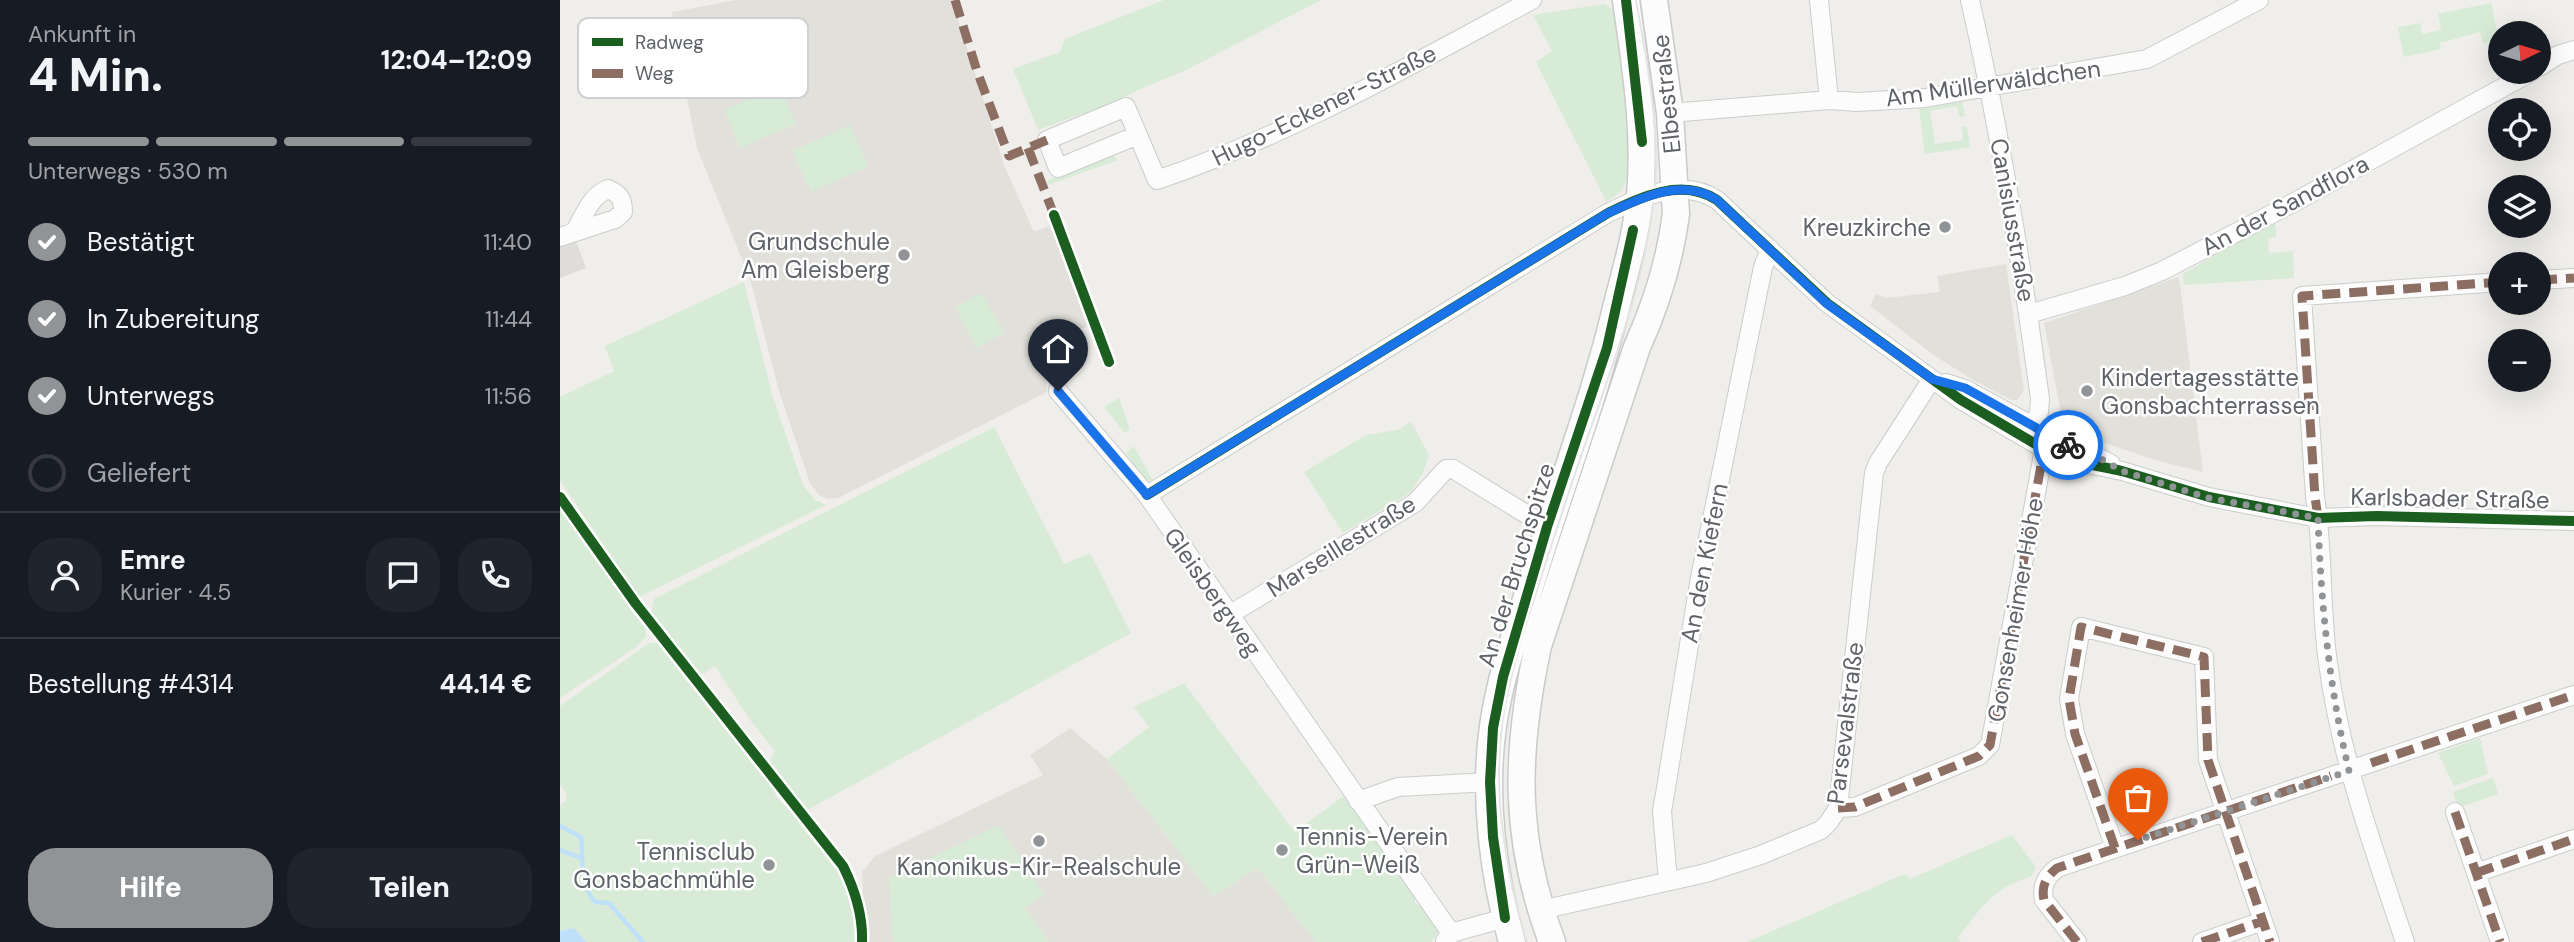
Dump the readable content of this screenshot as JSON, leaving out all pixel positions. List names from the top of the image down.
{
  "streets": {
    "main road": ["Elbestraße", "An der Bruchspitze"],
    "street": [
      "Am Müllerwäldchen",
      "Hugo-Eckener-Straße",
      "An der Sandflora",
      "Canisiusstraße",
      "Karlsbader Straße",
      "Marseillestraße",
      "An den Kiefern",
      "Gleisbergweg",
      "Gonsenheimer Höhe",
      "Parsevalstraße"
    ]
  },
  "crossings": [
    ["Am Müllerwäldchen", "Elbestraße"],
    ["Am Müllerwäldchen", "Canisiusstraße"],
    ["Elbestraße", "Karlsbader Straße"],
    ["Elbestraße", "An der Bruchspitze"],
    ["An der Sandflora", "Canisiusstraße"],
    ["Canisiusstraße", "Karlsbader Straße"],
    ["Canisiusstraße", "Gonsenheimer Höhe"],
    ["Karlsbader Straße", "An den Kiefern"],
    ["Karlsbader Straße", "An der Bruchspitze"],
    ["Karlsbader Straße", "Gonsenheimer Höhe"],
    ["Karlsbader Straße", "Parsevalstraße"],
    ["Marseillestraße", "An der Bruchspitze"],
    ["Marseillestraße", "Gleisbergweg"],
    ["An den Kiefern", "Parsevalstraße"],
    ["An der Bruchspitze", "Parsevalstraße"],
    ["Gonsenheimer Höhe", "Parsevalstraße"]
  ],
  "places": [
    "Kreuzkirche",
    "Grundschule Am Gleisberg",
    "Kindertagesstätte Gonsbachterrassen",
    "Kanonikus-Kir-Realschule",
    "Tennis-Verein Grün-Weiß",
    "Tennisclub Gonsbachmühle"
  ],
  "legend": ["Radweg", "Weg"],
  "north": "right",
  "page": {
    "heading": ["4 Min.", "Ankunft in", "12:04–12:09"],
    "panel": [
      "Emre",
      "Kurier · 4.5",
      "Bestellung #4314",
      "44.14 €"
    ],
    "map_buttons": ["+", "−"],
    "bar": "Unterwegs · 530 m",
    "list": [
      ["Bestätigt", "11:40"],
      ["In Zubereitung", "11:44"],
      ["Unterwegs", "11:56"],
      "Geliefert"
    ],
    "buttons": ["Hilfe", "Teilen"]
  }
}
